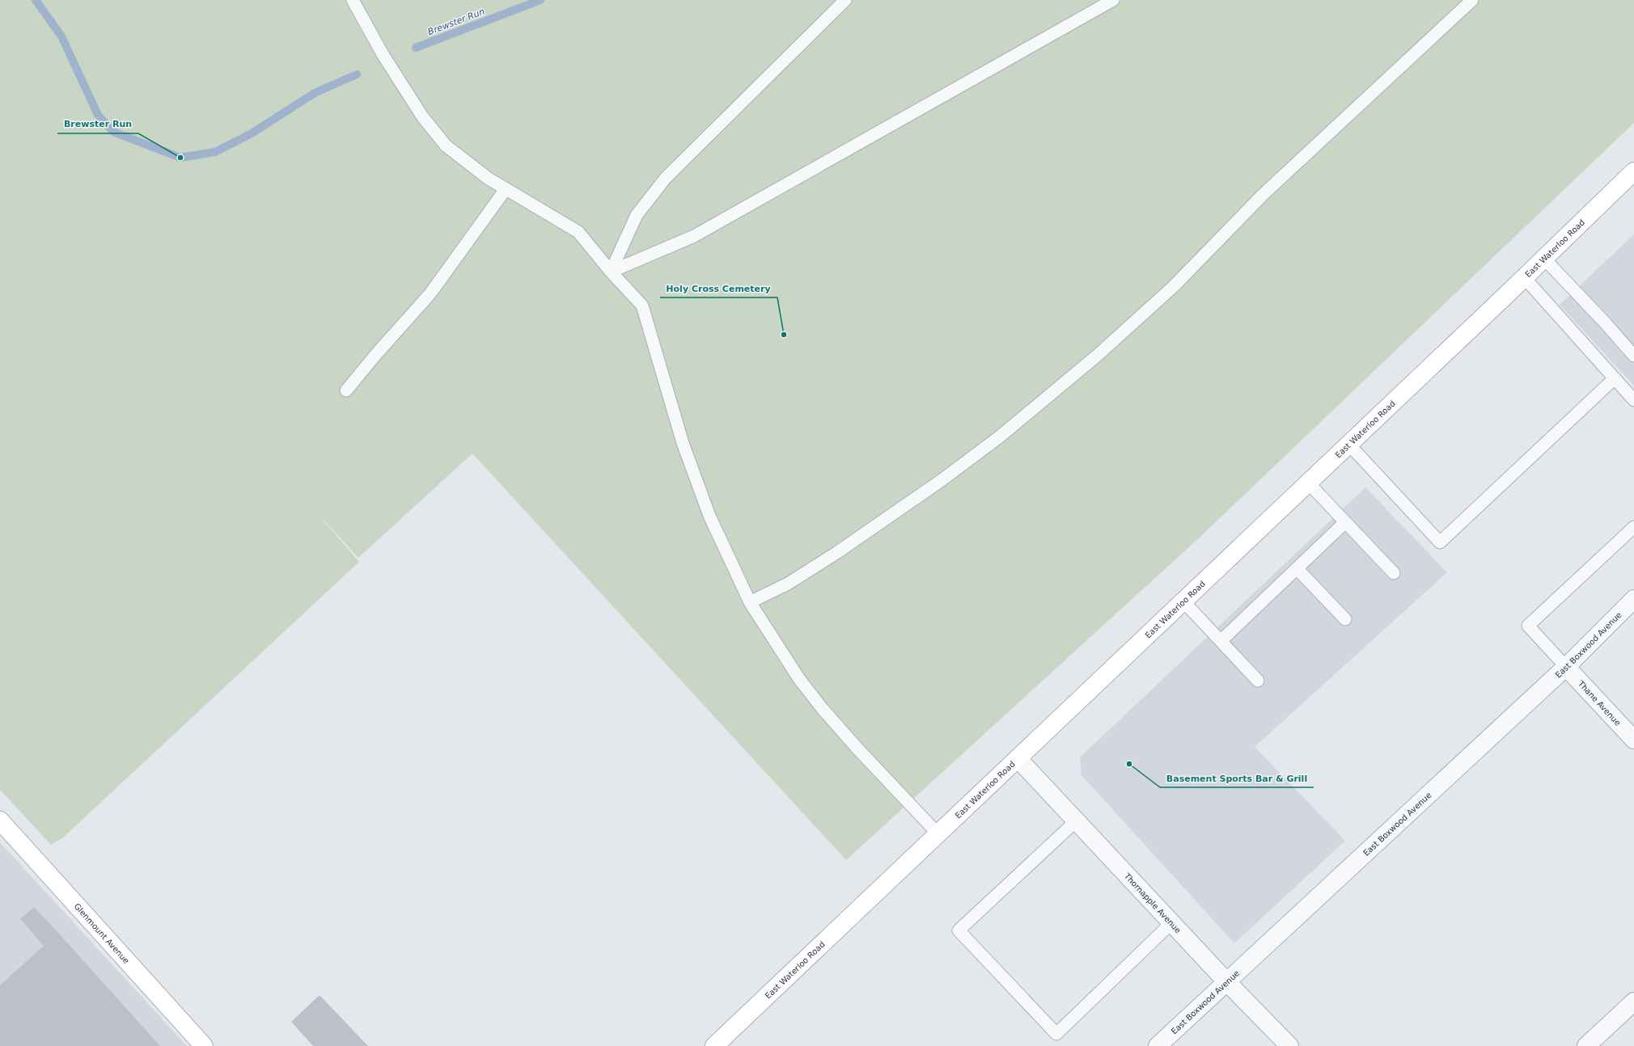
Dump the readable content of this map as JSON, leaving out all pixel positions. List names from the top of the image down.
{
  "streets": {
    "main road": ["East Waterloo Road", "Glenmount Avenue"],
    "street": ["East Boxwood Avenue", "Thane Avenue", "Thornapple Avenue"]
  },
  "crossings": [
    ["East Waterloo Road", "Thornapple Avenue"],
    ["East Boxwood Avenue", "Thane Avenue"],
    ["East Boxwood Avenue", "Thornapple Avenue"]
  ],
  "water": ["Brewster Run"],
  "places": ["Brewster Run", "Holy Cross Cemetery", "Basement Sports Bar & Grill"]
}
